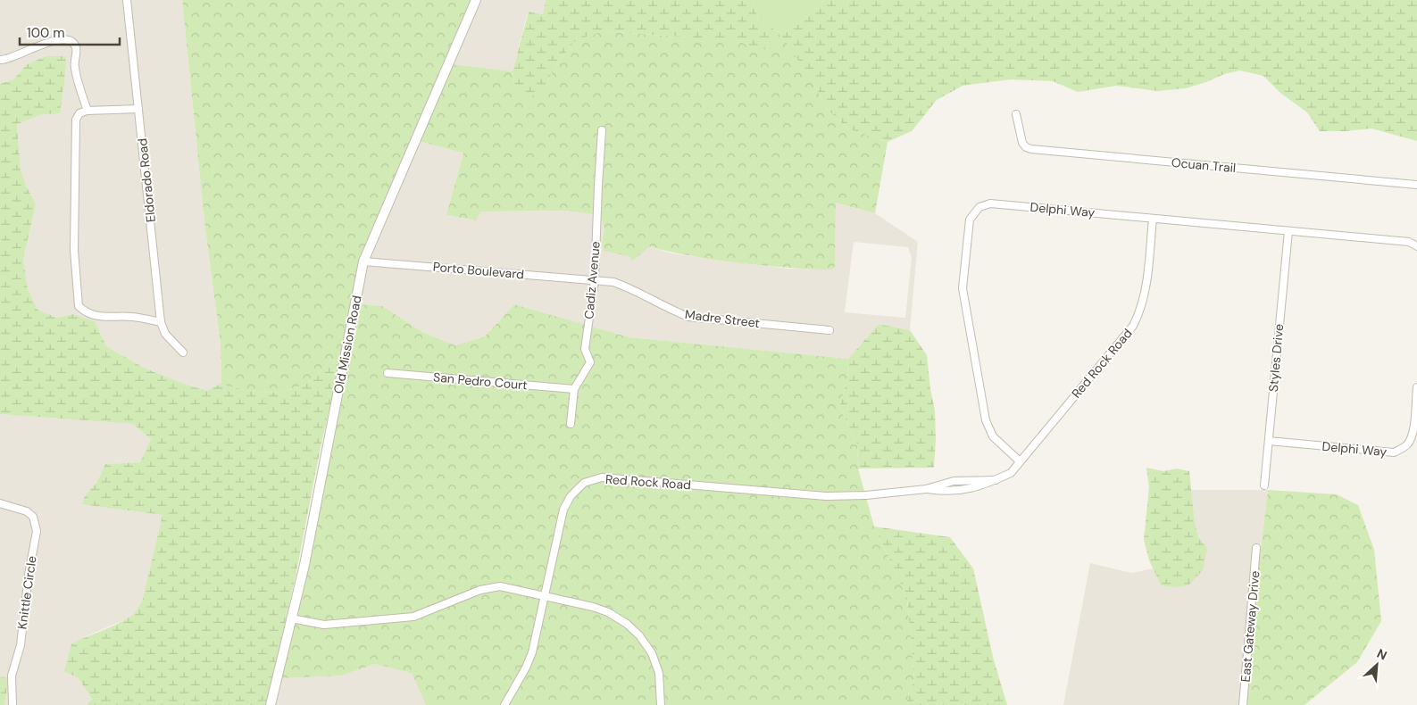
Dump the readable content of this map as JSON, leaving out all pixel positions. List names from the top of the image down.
{
  "streets": {
    "street": [
      "Ocuan Trail",
      "Eldorado Road",
      "Delphi Way",
      "Porto Boulevard",
      "Cadiz Avenue",
      "Madre Street",
      "Old Mission Road",
      "Styles Drive",
      "Red Rock Road",
      "San Pedro Court",
      "Knittle Circle",
      "East Gateway Drive"
    ]
  },
  "crossings": [
    ["Delphi Way", "Styles Drive"],
    ["Delphi Way", "Red Rock Road"],
    ["Porto Boulevard", "Cadiz Avenue"],
    ["Porto Boulevard", "Madre Street"],
    ["Porto Boulevard", "Old Mission Road"],
    ["Cadiz Avenue", "Madre Street"],
    ["Cadiz Avenue", "San Pedro Court"]
  ],
  "scale_bar": "100 m",
  "north": "top right"
}
